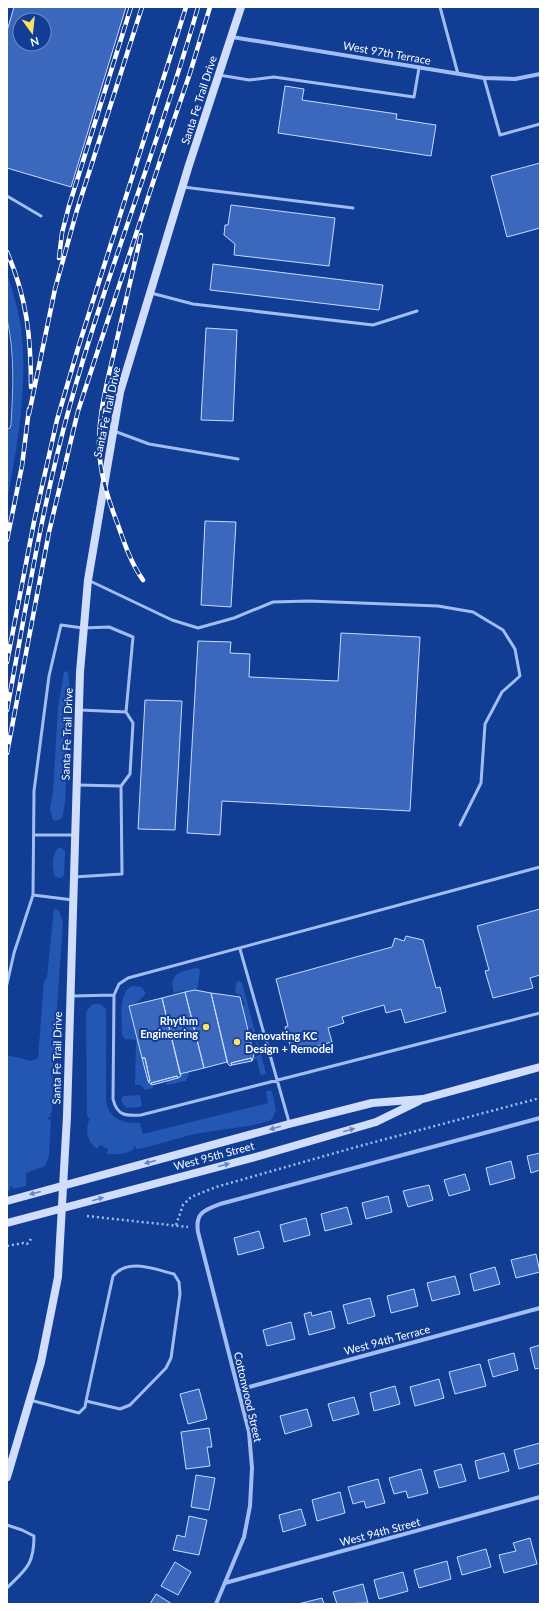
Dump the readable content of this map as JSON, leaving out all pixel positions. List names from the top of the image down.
{
  "streets": {
    "main road": ["Santa Fe Trail Drive", "West 95th Street"],
    "street": [
      "West 97th Terrace",
      "West 94th Terrace",
      "Cottonwood Street",
      "West 94th Street"
    ]
  },
  "crossings": [
    ["West 97th Terrace", "Santa Fe Trail Drive"],
    ["Santa Fe Trail Drive", "West 95th Street"],
    ["West 94th Terrace", "Cottonwood Street"],
    ["Cottonwood Street", "West 94th Street"]
  ],
  "places": ["Rhythm Engineering", "Renovating KC Design + Remodel"],
  "north": "bottom"
}
